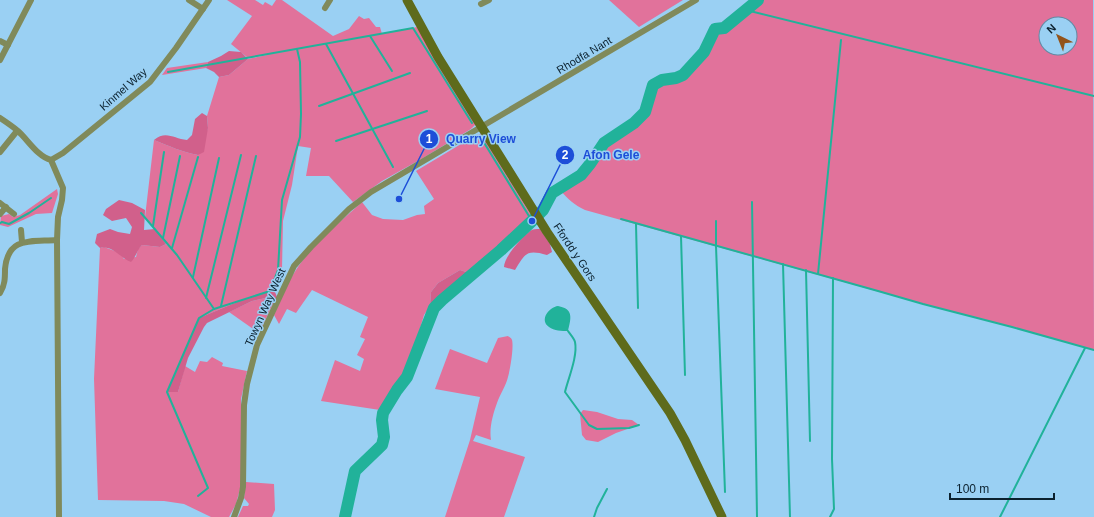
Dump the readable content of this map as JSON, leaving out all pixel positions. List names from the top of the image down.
{
  "streets": {
    "street": [
      "Rhodfa Nant",
      "Kinmel Way",
      "Ffordd y Gors",
      "Towyn Way West"
    ]
  },
  "crossings": [
    ["Rhodfa Nant", "Ffordd y Gors"],
    ["Rhodfa Nant", "Towyn Way West"],
    ["Ffordd y Gors", "Towyn Way West"]
  ],
  "places": ["Quarry View", "Afon Gele"],
  "scale_bar": "100 m",
  "north": "top left"
}
